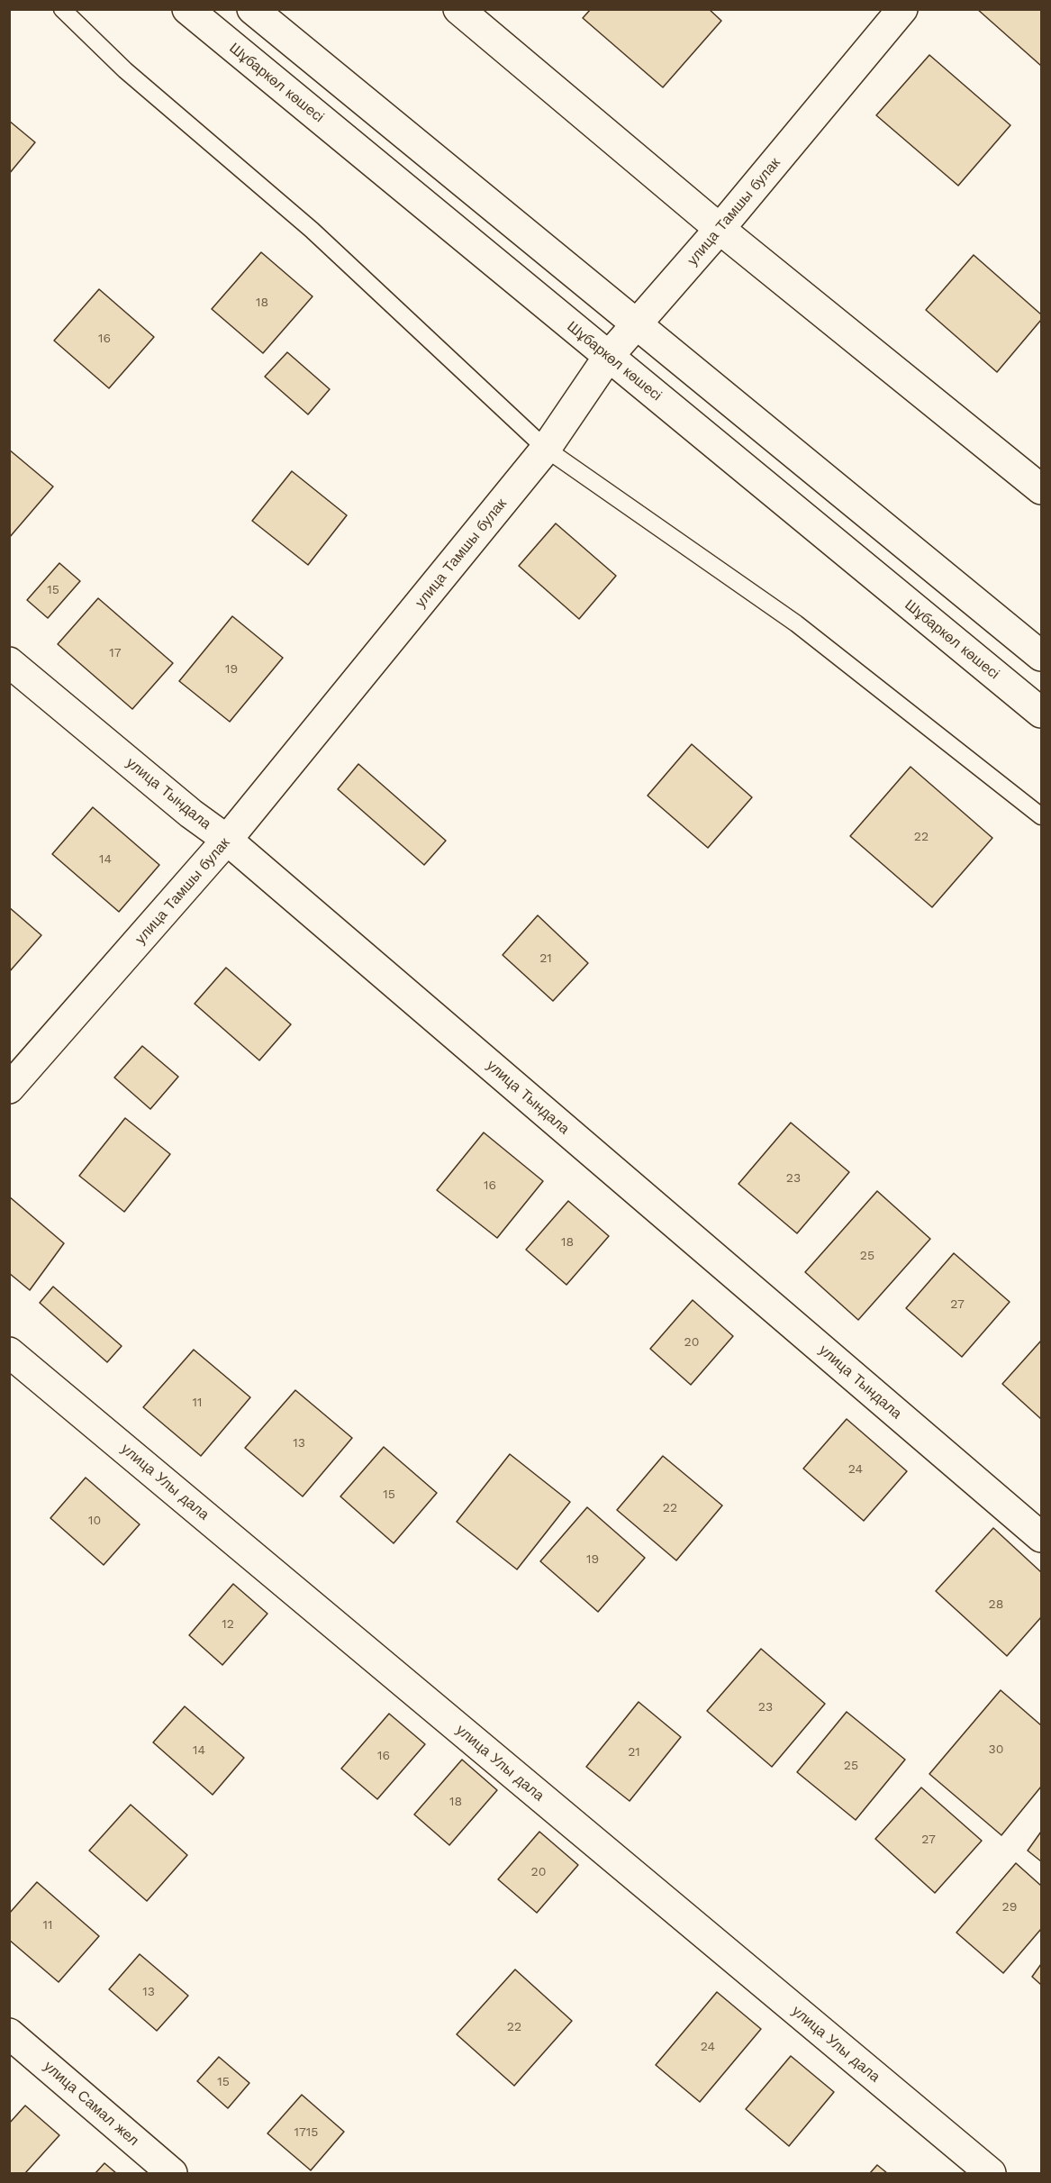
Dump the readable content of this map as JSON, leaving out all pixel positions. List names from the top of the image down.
{
  "streets": {
    "street": [
      "Шұбаркөл көшесі",
      "улица Тамшы булак",
      "улица Тындала",
      "улица Улы дала",
      "улица Самал жел"
    ]
  },
  "crossings": [
    ["Шұбаркөл көшесі", "улица Тамшы булак"],
    ["улица Тамшы булак", "улица Тындала"]
  ],
  "house_numbers": [
    "18",
    "16",
    "15",
    "17",
    "19",
    "22",
    "14",
    "21",
    "23",
    "16",
    "18",
    "25",
    "27",
    "20",
    "11",
    "13",
    "24",
    "15",
    "22",
    "10",
    "19",
    "28",
    "12",
    "23",
    "30",
    "14",
    "21",
    "16",
    "25",
    "18",
    "27",
    "20",
    "29",
    "11",
    "13",
    "22",
    "24",
    "15",
    "1715"
  ]
}
